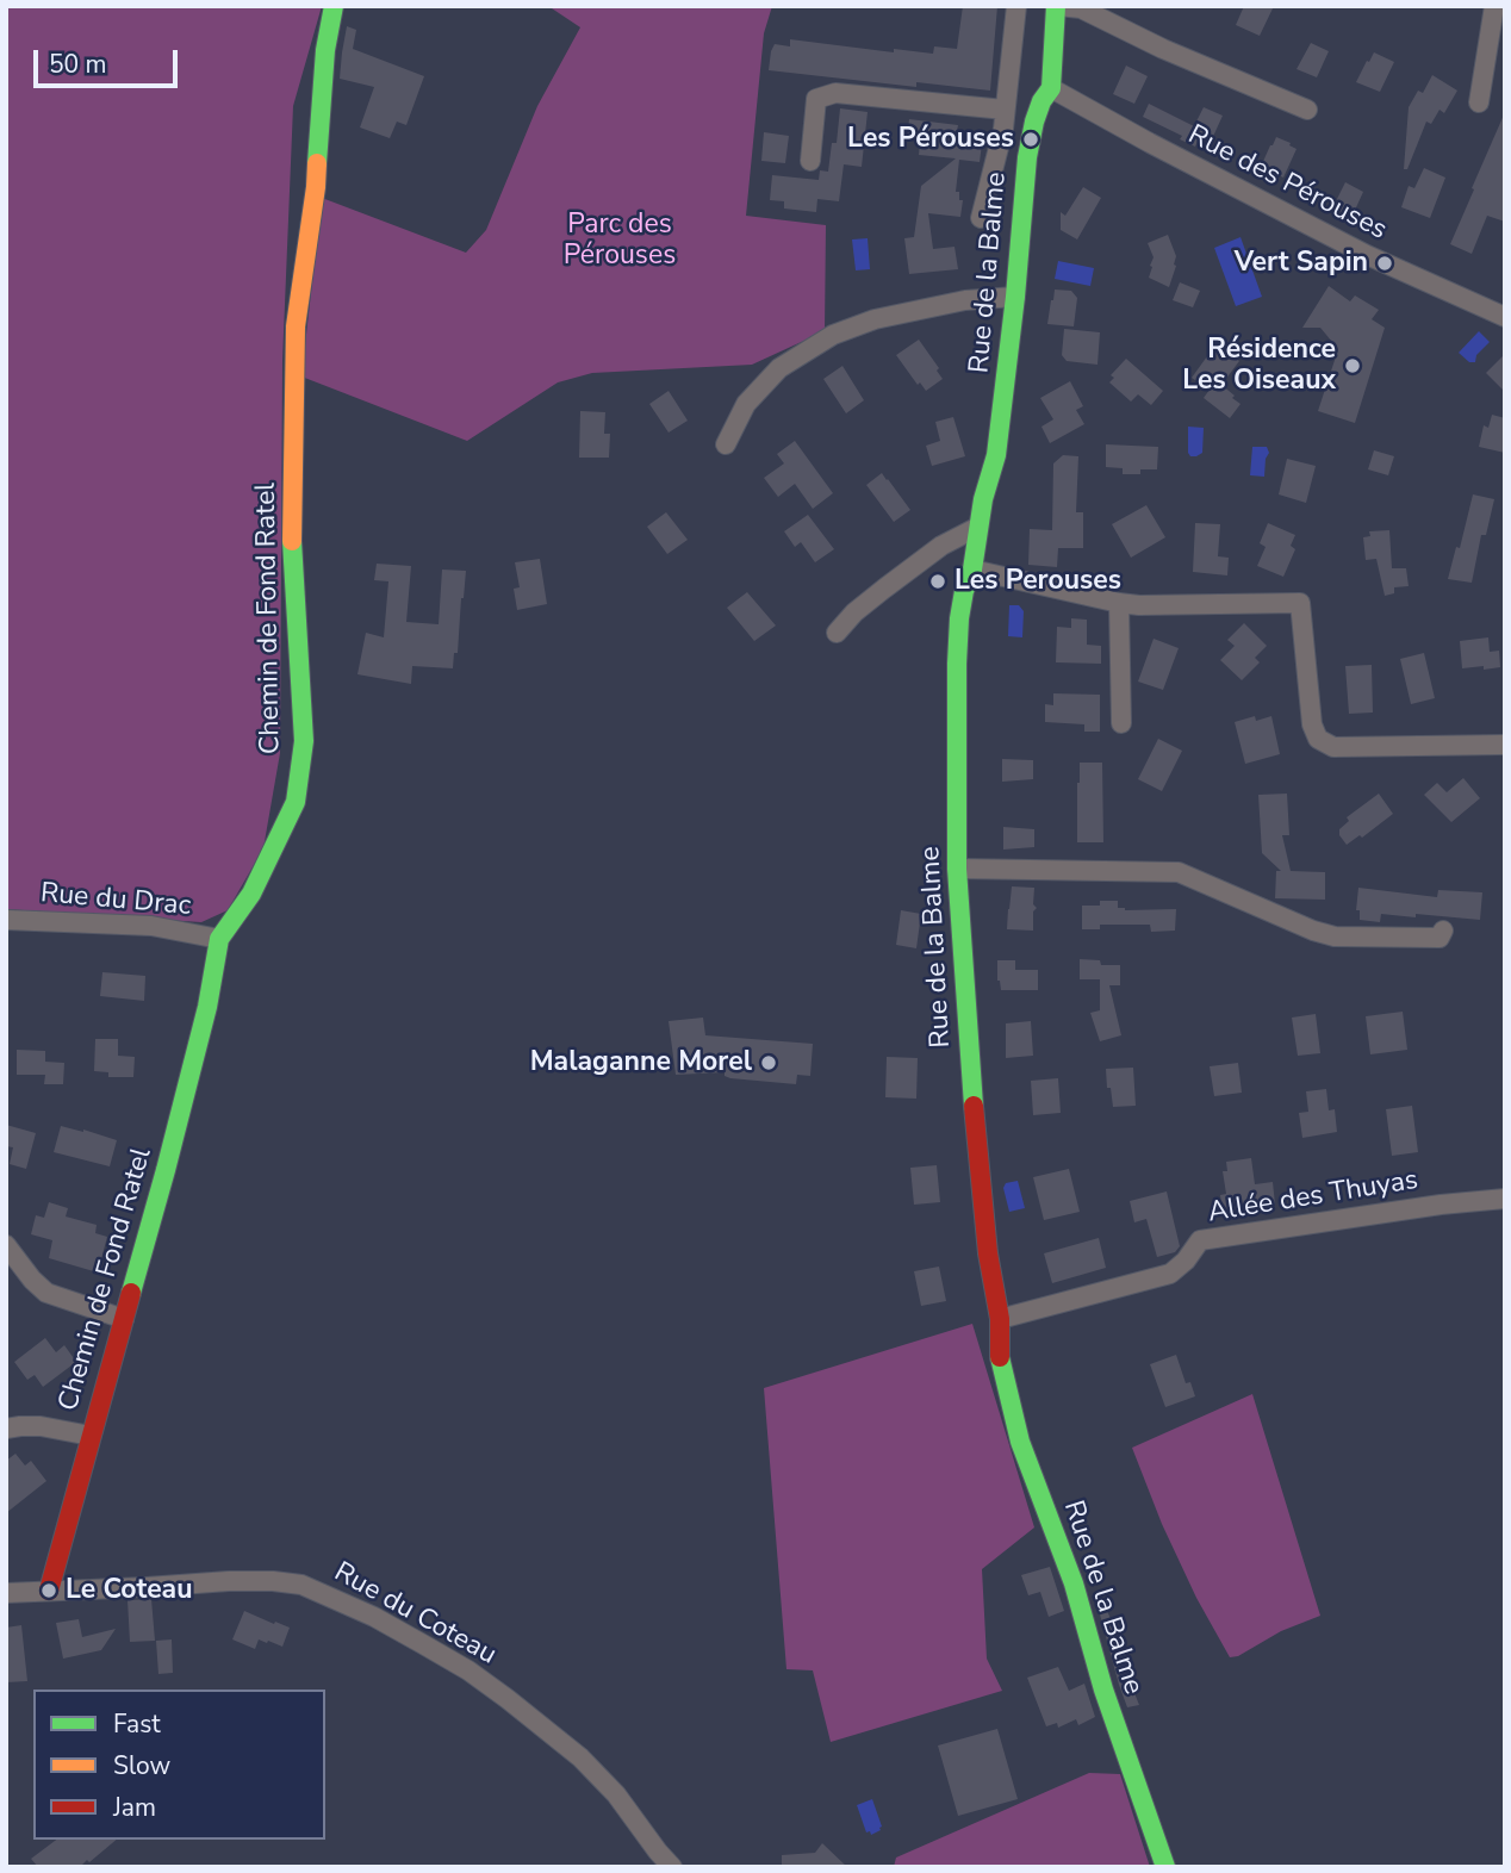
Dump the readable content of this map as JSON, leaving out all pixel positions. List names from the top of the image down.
{
  "streets": {
    "street": [
      "Rue des Pérouses",
      "Rue de la Balme",
      "Chemin de Fond Ratel",
      "Rue du Drac",
      "Allée des Thuyas",
      "Rue du Coteau"
    ]
  },
  "crossings": [
    ["Rue des Pérouses", "Rue de la Balme"],
    ["Rue de la Balme", "Allée des Thuyas"],
    ["Chemin de Fond Ratel", "Rue du Drac"],
    ["Chemin de Fond Ratel", "Rue du Coteau"]
  ],
  "parks": ["Parc des Pérouses"],
  "places": [
    "Les Pérouses",
    "Vert Sapin",
    "Résidence Les Oiseaux",
    "Les Perouses",
    "Malaganne Morel",
    "Le Coteau"
  ],
  "legend": ["Fast", "Slow", "Jam"],
  "scale_bar": "50 m"
}
